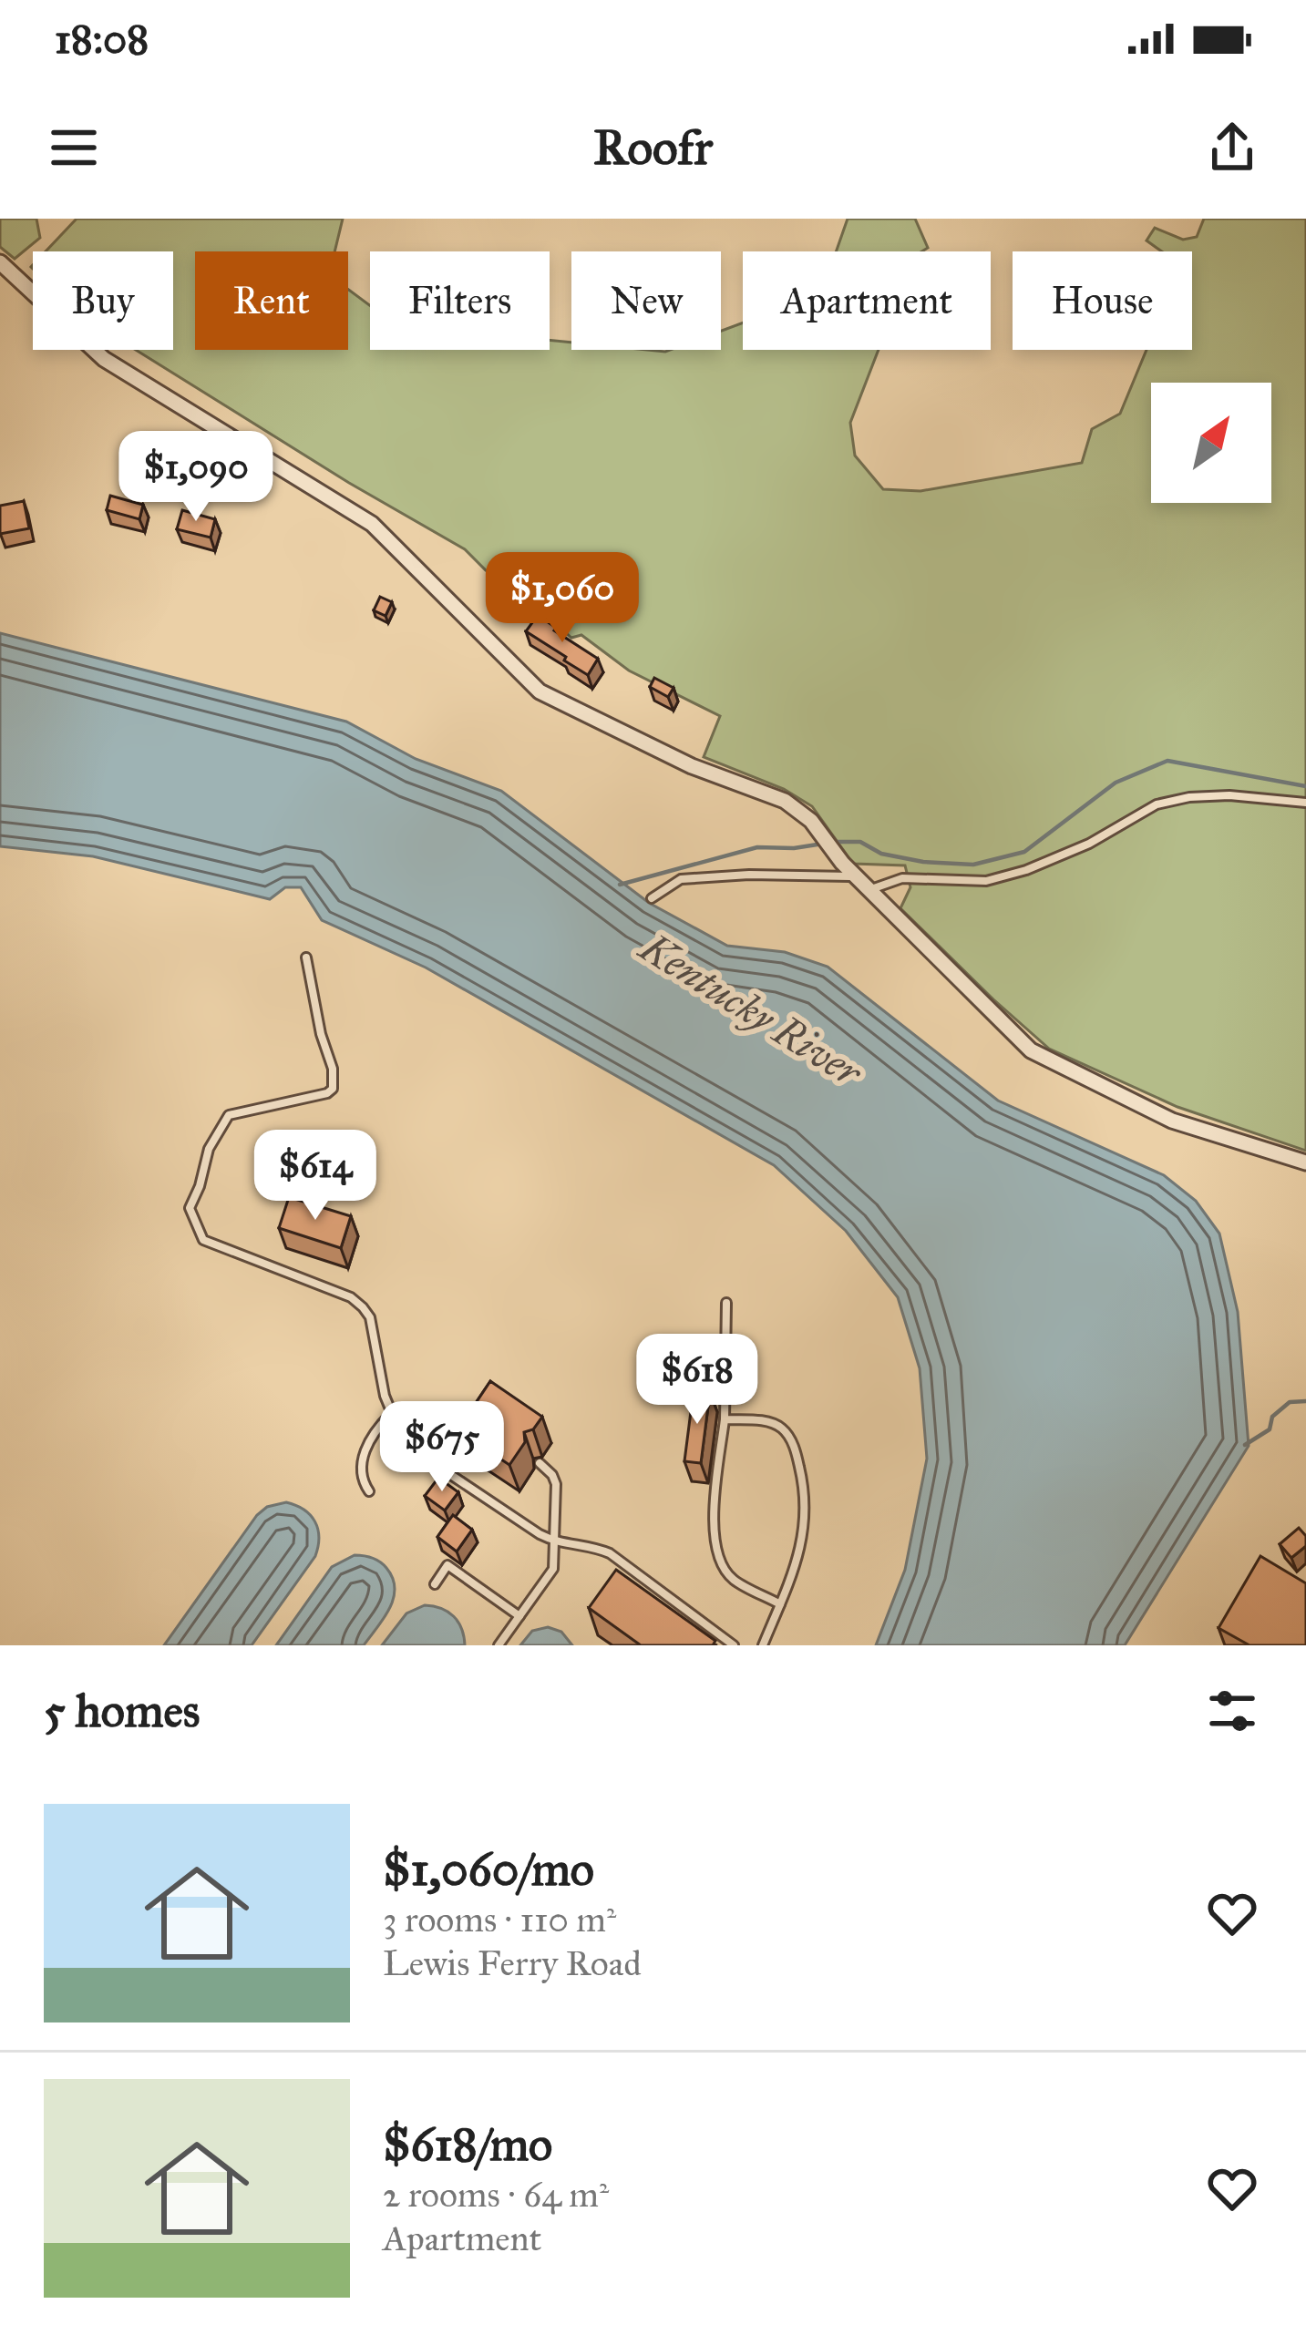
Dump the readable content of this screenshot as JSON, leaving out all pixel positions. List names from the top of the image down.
{
  "water": ["Kentucky River"],
  "north": "top right",
  "page": {
    "status": "18:08",
    "header": "Roofr",
    "chip": [
      "Buy",
      "Rent",
      "Filters",
      "New",
      "Apartment",
      "House"
    ],
    "price": [
      "$1,090",
      "$1,060",
      "$614",
      "$618",
      "$675"
    ],
    "heading": "5 homes",
    "list": [
      {
        "name": "$1,060/mo",
        "note": "3 rooms · 110 m² · Lewis Ferry Road"
      },
      {
        "name": "$618/mo",
        "note": "2 rooms · 64 m² · Apartment"
      }
    ]
  }
}
